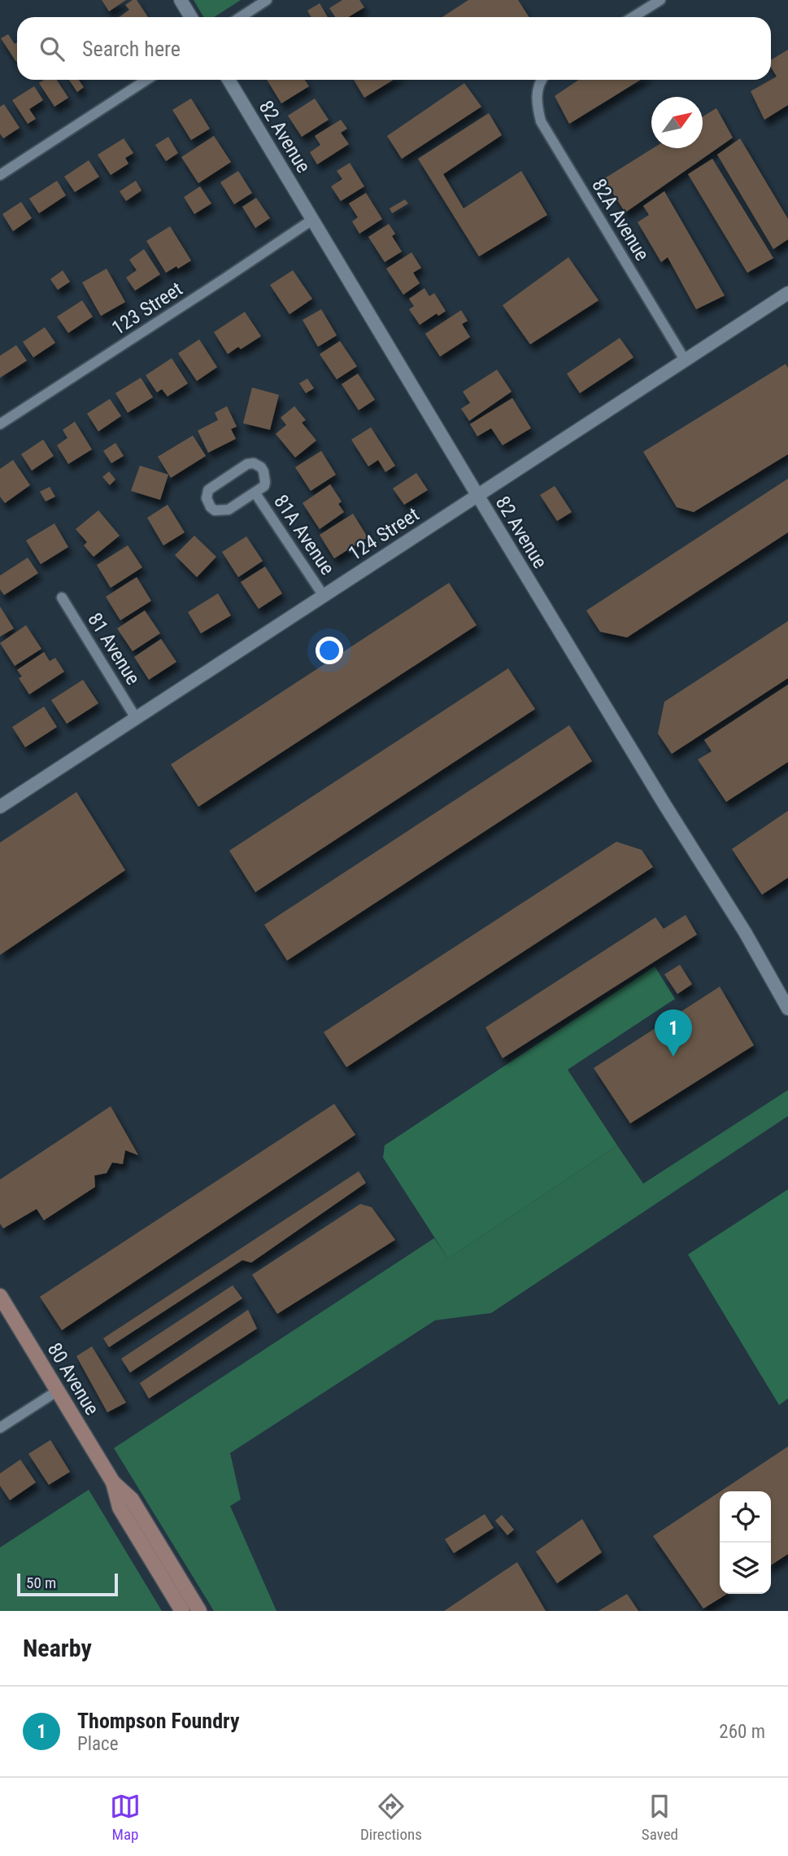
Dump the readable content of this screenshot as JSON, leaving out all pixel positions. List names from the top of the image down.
{
  "streets": {
    "main road": ["80 Avenue"],
    "street": [
      "82 Avenue",
      "82A Avenue",
      "123 Street",
      "124 Street",
      "81A Avenue",
      "81 Avenue"
    ]
  },
  "crossings": [
    ["82 Avenue", "123 Street"],
    ["82 Avenue", "124 Street"],
    ["82A Avenue", "124 Street"],
    ["124 Street", "81A Avenue"],
    ["124 Street", "81 Avenue"]
  ],
  "scale_bar": "50 m",
  "north": "top right",
  "page": {
    "search": "Search here",
    "pins": "1",
    "scale": "50 m",
    "heading": "Nearby",
    "list": [
      {
        "mark": "1",
        "name": "Thompson Foundry",
        "note": "Place",
        "value": "260 m"
      }
    ],
    "nav": ["Map", "Directions", "Saved"]
  }
}
